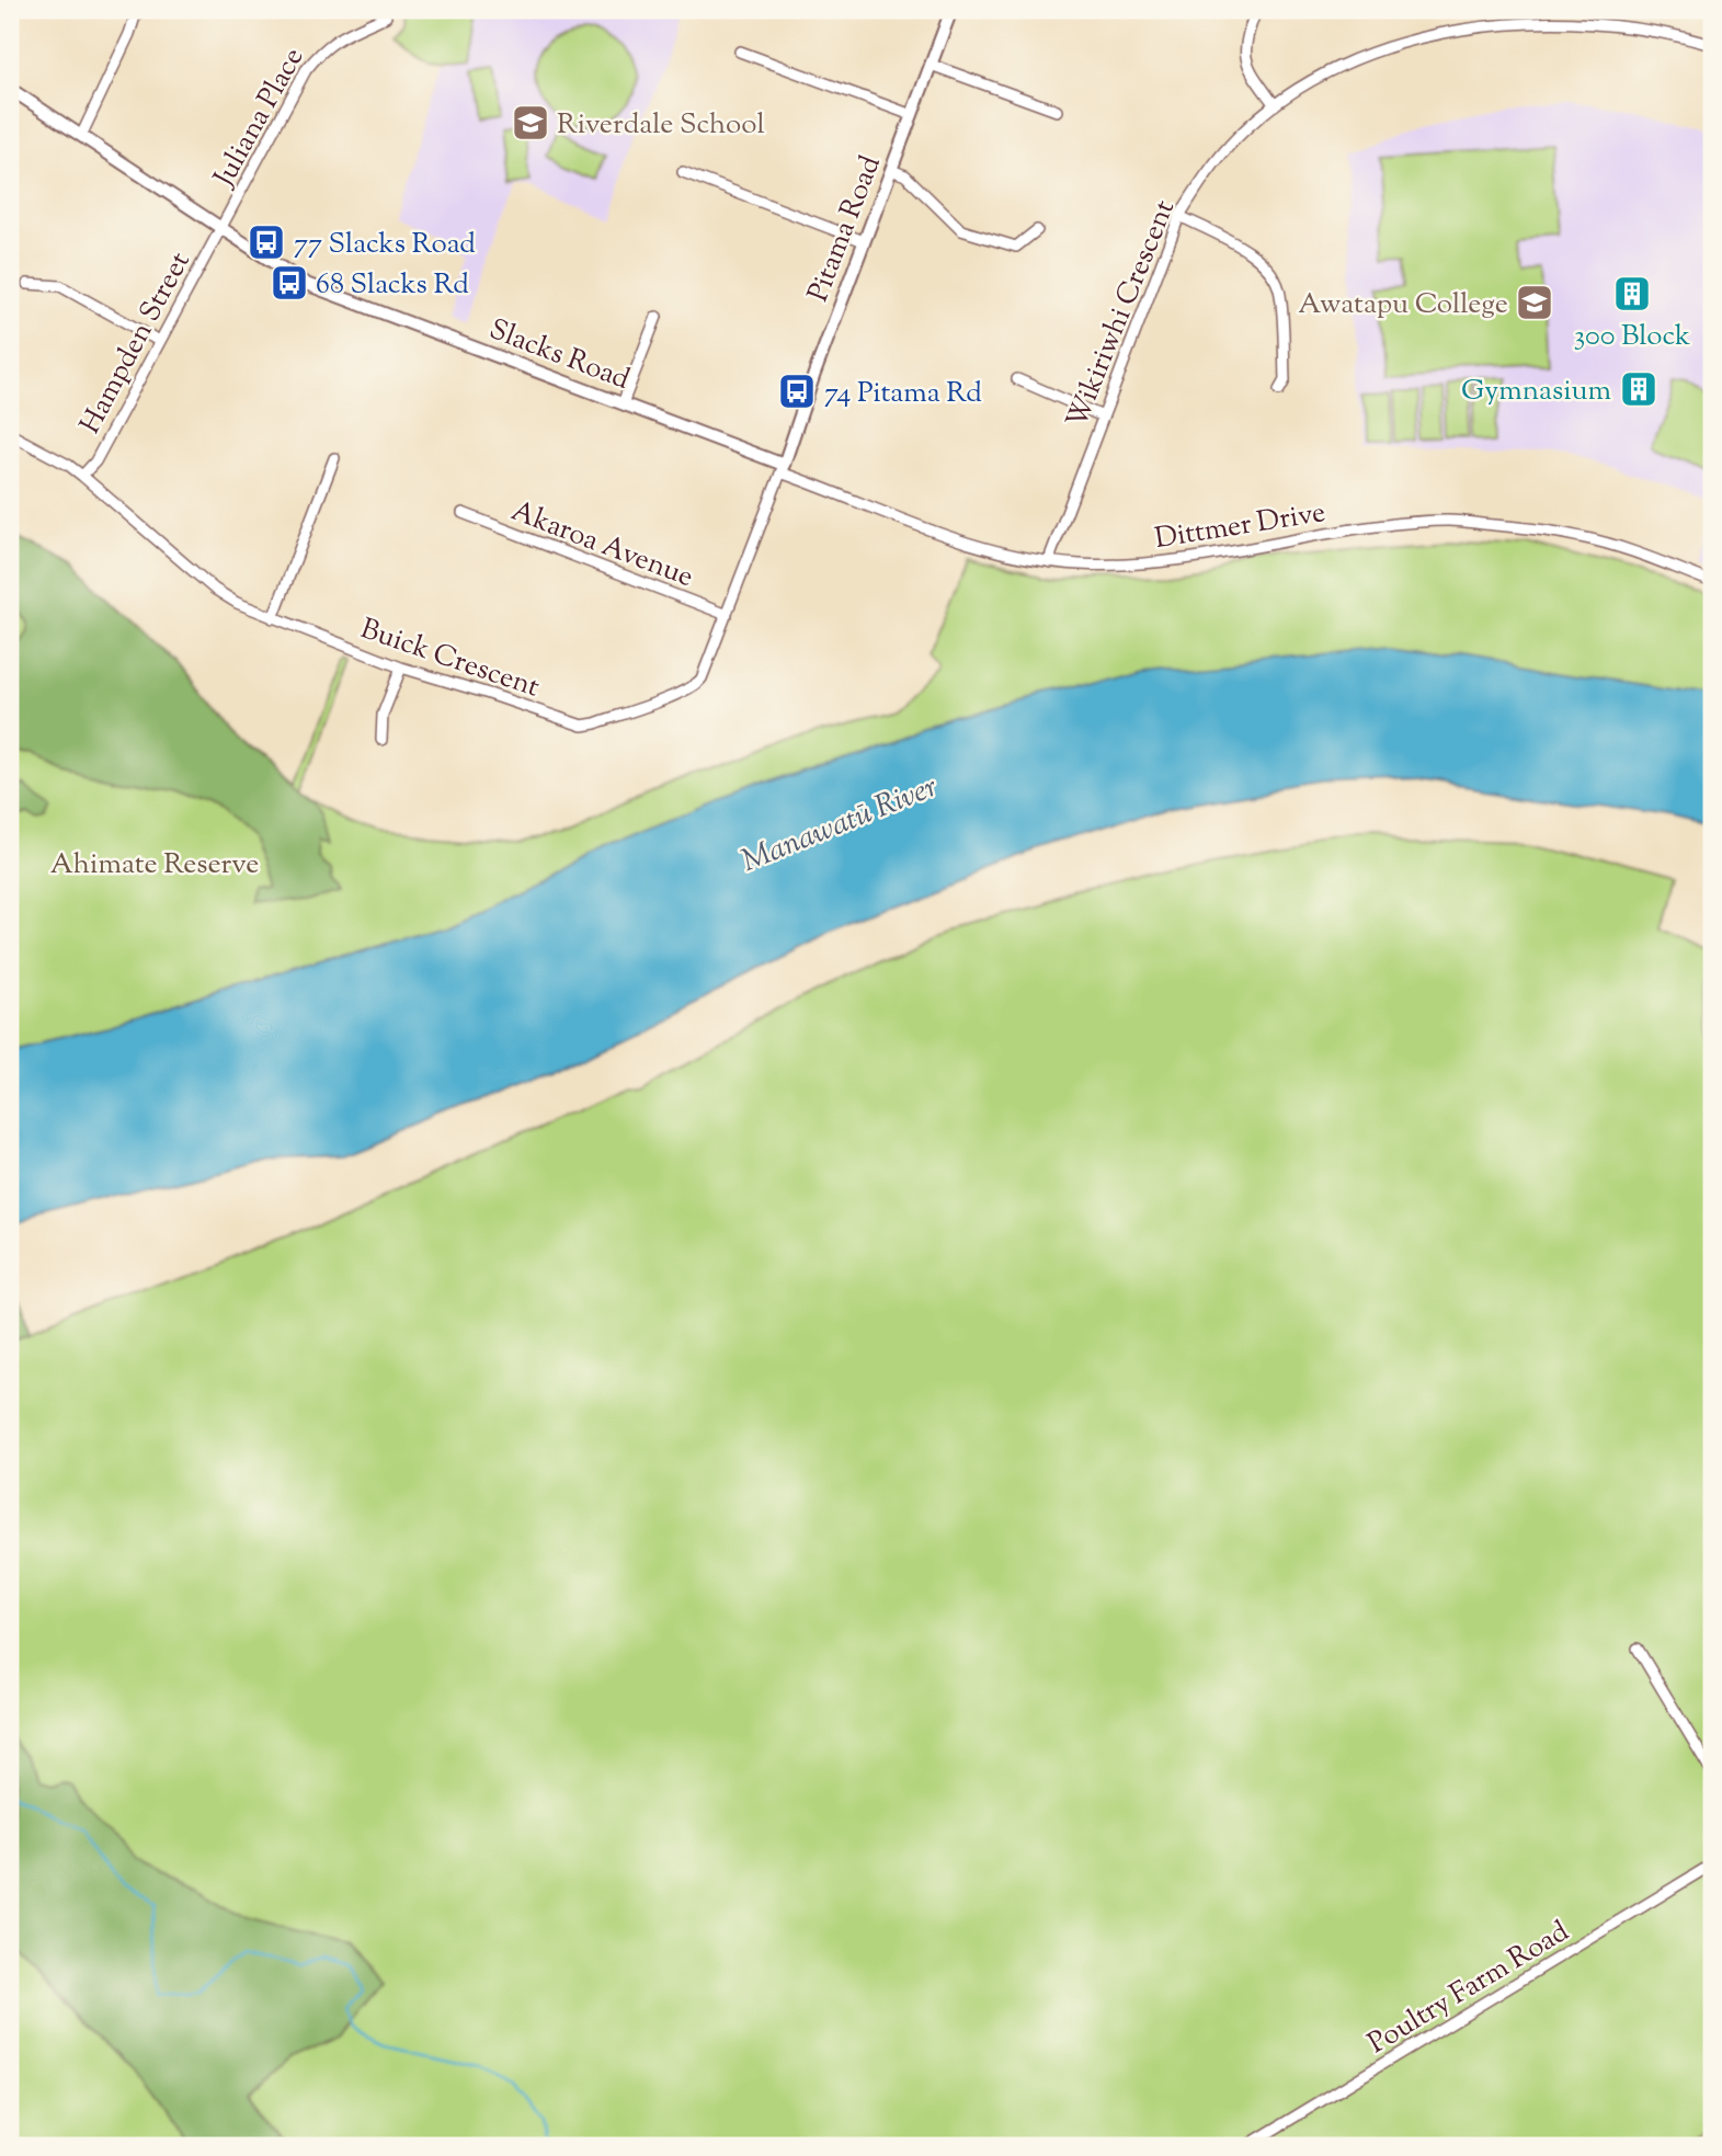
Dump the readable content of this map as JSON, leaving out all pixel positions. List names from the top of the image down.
{
  "streets": {
    "street": [
      "Juliana Place",
      "Pitama Road",
      "Wikiriwhi Crescent",
      "Hampden Street",
      "Slacks Road",
      "Dittmer Drive",
      "Akaroa Avenue",
      "Buick Crescent",
      "Poultry Farm Road"
    ]
  },
  "crossings": [
    ["Juliana Place", "Hampden Street"],
    ["Juliana Place", "Slacks Road"],
    ["Pitama Road", "Slacks Road"],
    ["Pitama Road", "Dittmer Drive"],
    ["Pitama Road", "Buick Crescent"],
    ["Wikiriwhi Crescent", "Dittmer Drive"],
    ["Hampden Street", "Slacks Road"],
    ["Hampden Street", "Buick Crescent"],
    ["Slacks Road", "Dittmer Drive"],
    ["Slacks Road", "Buick Crescent"],
    ["Dittmer Drive", "Buick Crescent"],
    ["Akaroa Avenue", "Buick Crescent"]
  ],
  "water": ["Manawatū River"],
  "parks": ["Ahimate Reserve"],
  "places": {
    "school or university": ["Riverdale School", "Awatapu College"],
    "bus stop": ["77 Slacks Road", "68 Slacks Rd", "74 Pitama Rd"],
    "building": ["300 Block", "Gymnasium"]
  }
}
